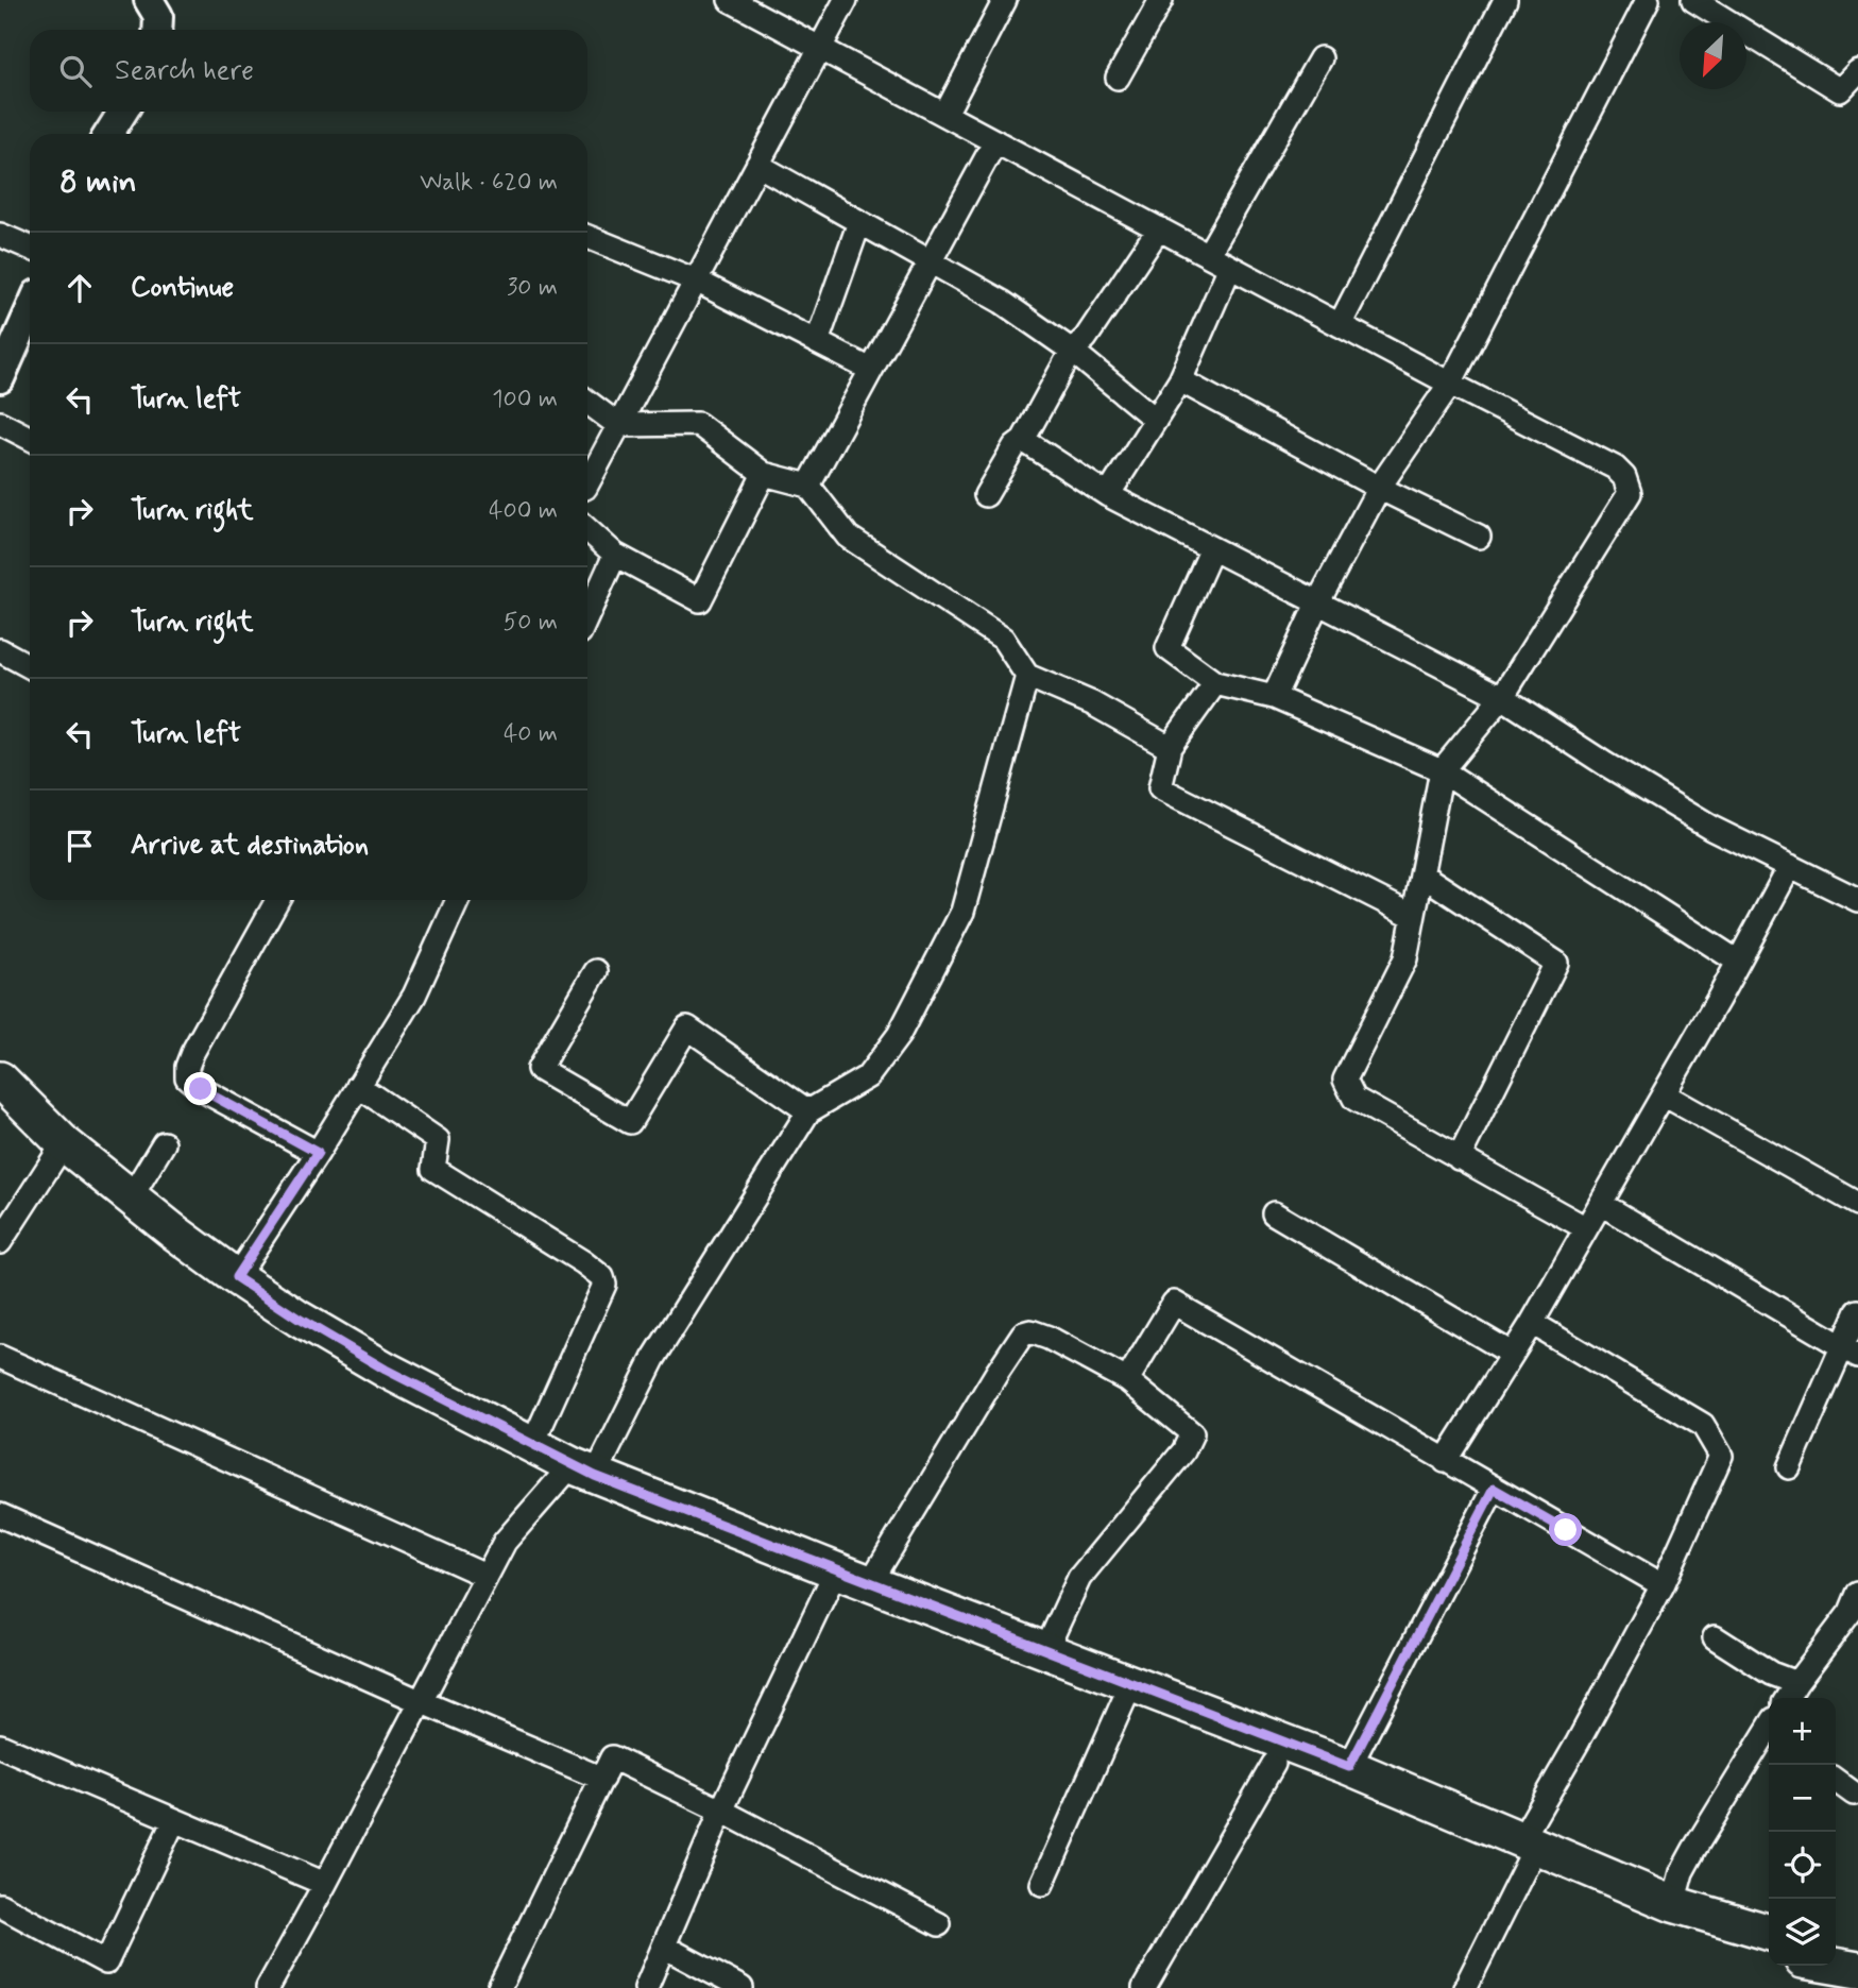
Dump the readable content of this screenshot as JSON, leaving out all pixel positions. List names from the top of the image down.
{
  "north": "bottom left",
  "page": {
    "search": "Search here",
    "heading": ["8 min", "Walk · 620 m"],
    "list": [
      ["Continue", "30 m"],
      ["Turn left", "100 m"],
      ["Turn right", "400 m"],
      ["Turn right", "50 m"],
      ["Turn left", "40 m"],
      "Arrive at destination"
    ],
    "map_buttons": ["+", "−"]
  }
}
